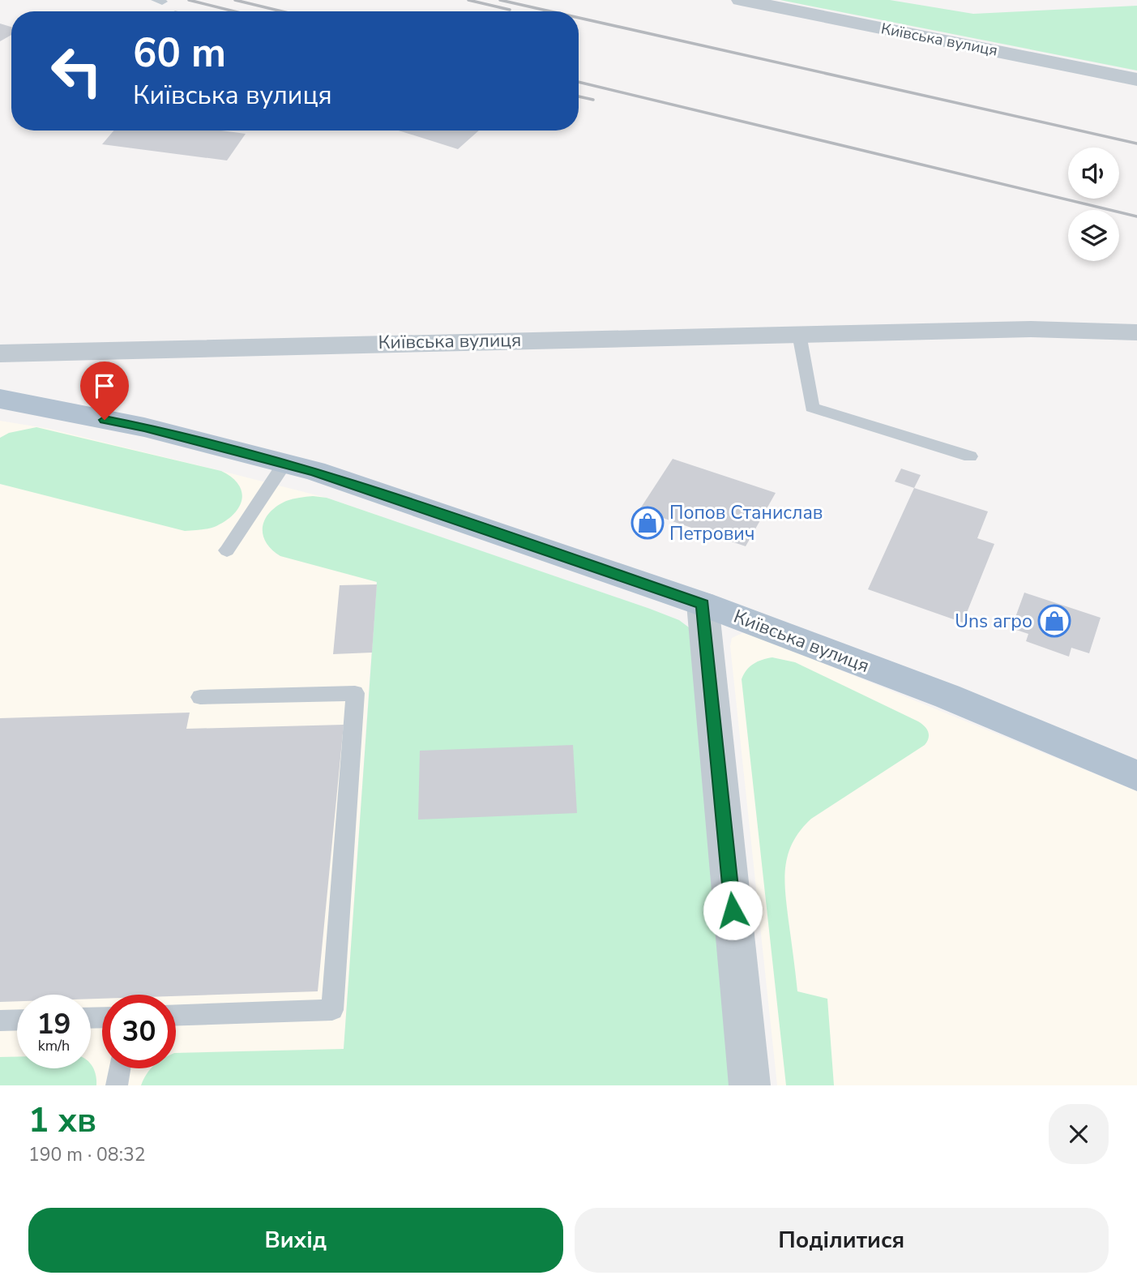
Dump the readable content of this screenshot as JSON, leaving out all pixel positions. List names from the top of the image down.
{
  "streets": {
    "main road": ["Київська вулиця"]
  },
  "places": {
    "shop": ["Попов Станислав Петрович", "Uns агро"]
  },
  "page": {
    "turn": ["60 m", "Київська вулиця"],
    "speed": "19 km/h",
    "limit": "30",
    "heading": ["1 хв", "190 m · 08:32"],
    "buttons": ["Вихід", "Поділитися"]
  }
}
